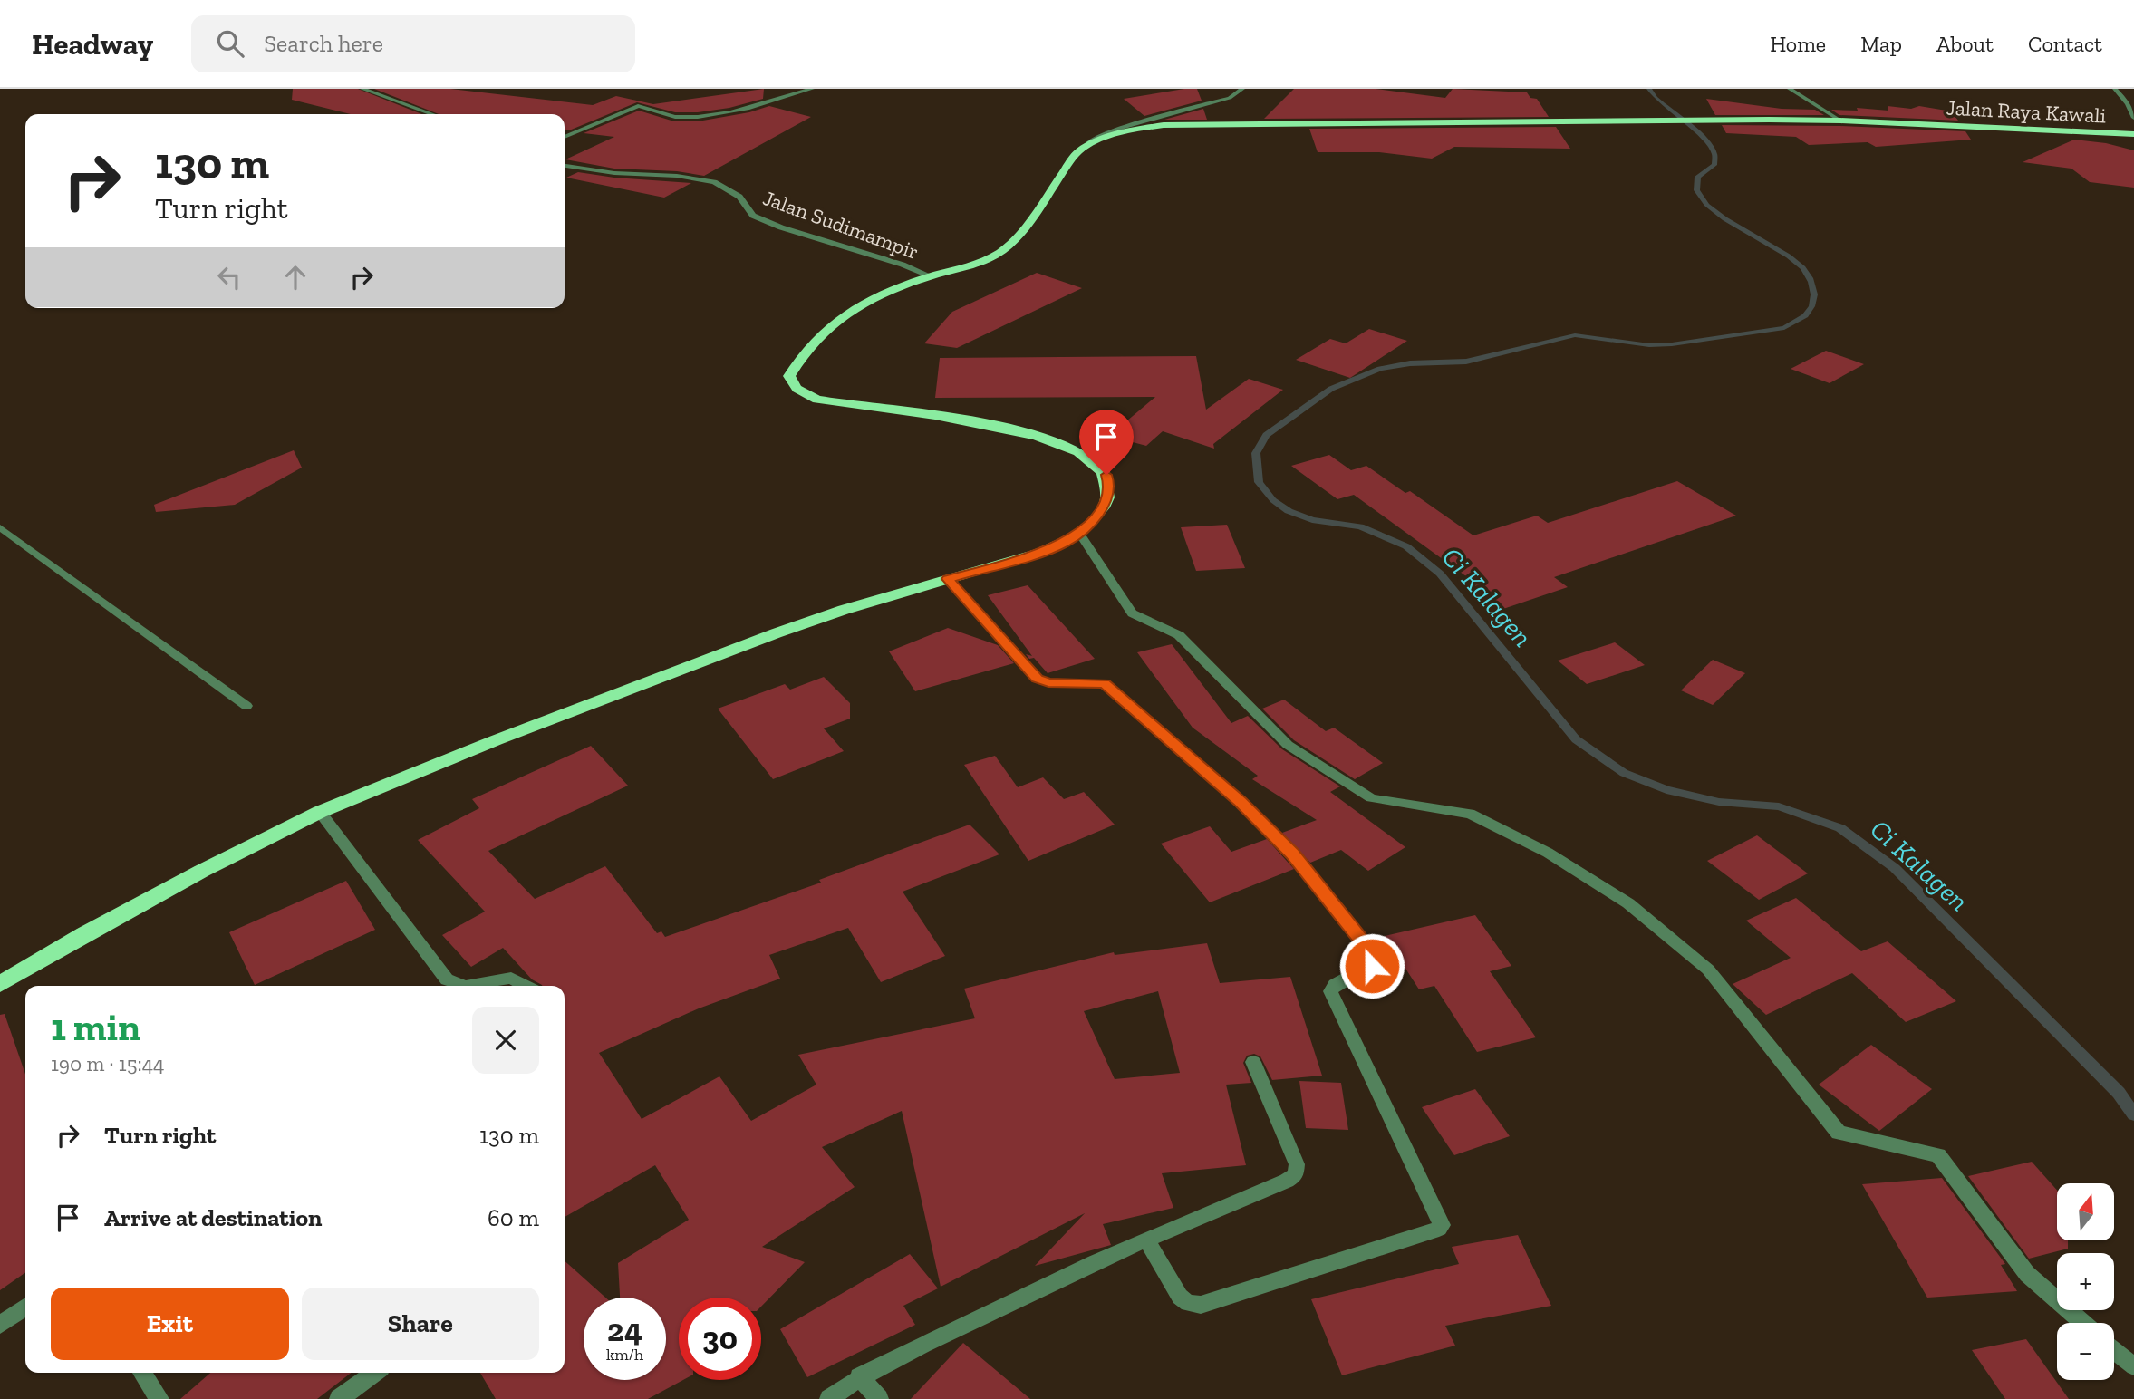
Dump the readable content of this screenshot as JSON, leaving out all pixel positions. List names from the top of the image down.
{
  "streets": {
    "highway": ["Jalan Raya Kawali"],
    "street": ["Jalan Sudimampir"]
  },
  "water": ["Ci Kalagen"],
  "north": "top",
  "page": {
    "header": "Headway",
    "search": "Search here",
    "nav": [
      "Home",
      "Map",
      "About",
      "Contact"
    ],
    "turn": ["130 m", "Turn right"],
    "heading": ["1 min", "190 m · 15:44"],
    "list": [
      {
        "name": "Turn right",
        "value": "130 m"
      },
      {
        "name": "Arrive at destination",
        "value": "60 m"
      }
    ],
    "map_buttons": ["+", "−"],
    "buttons": ["Exit", "Share"],
    "speed": "24 km/h",
    "limit": "30"
  }
}
